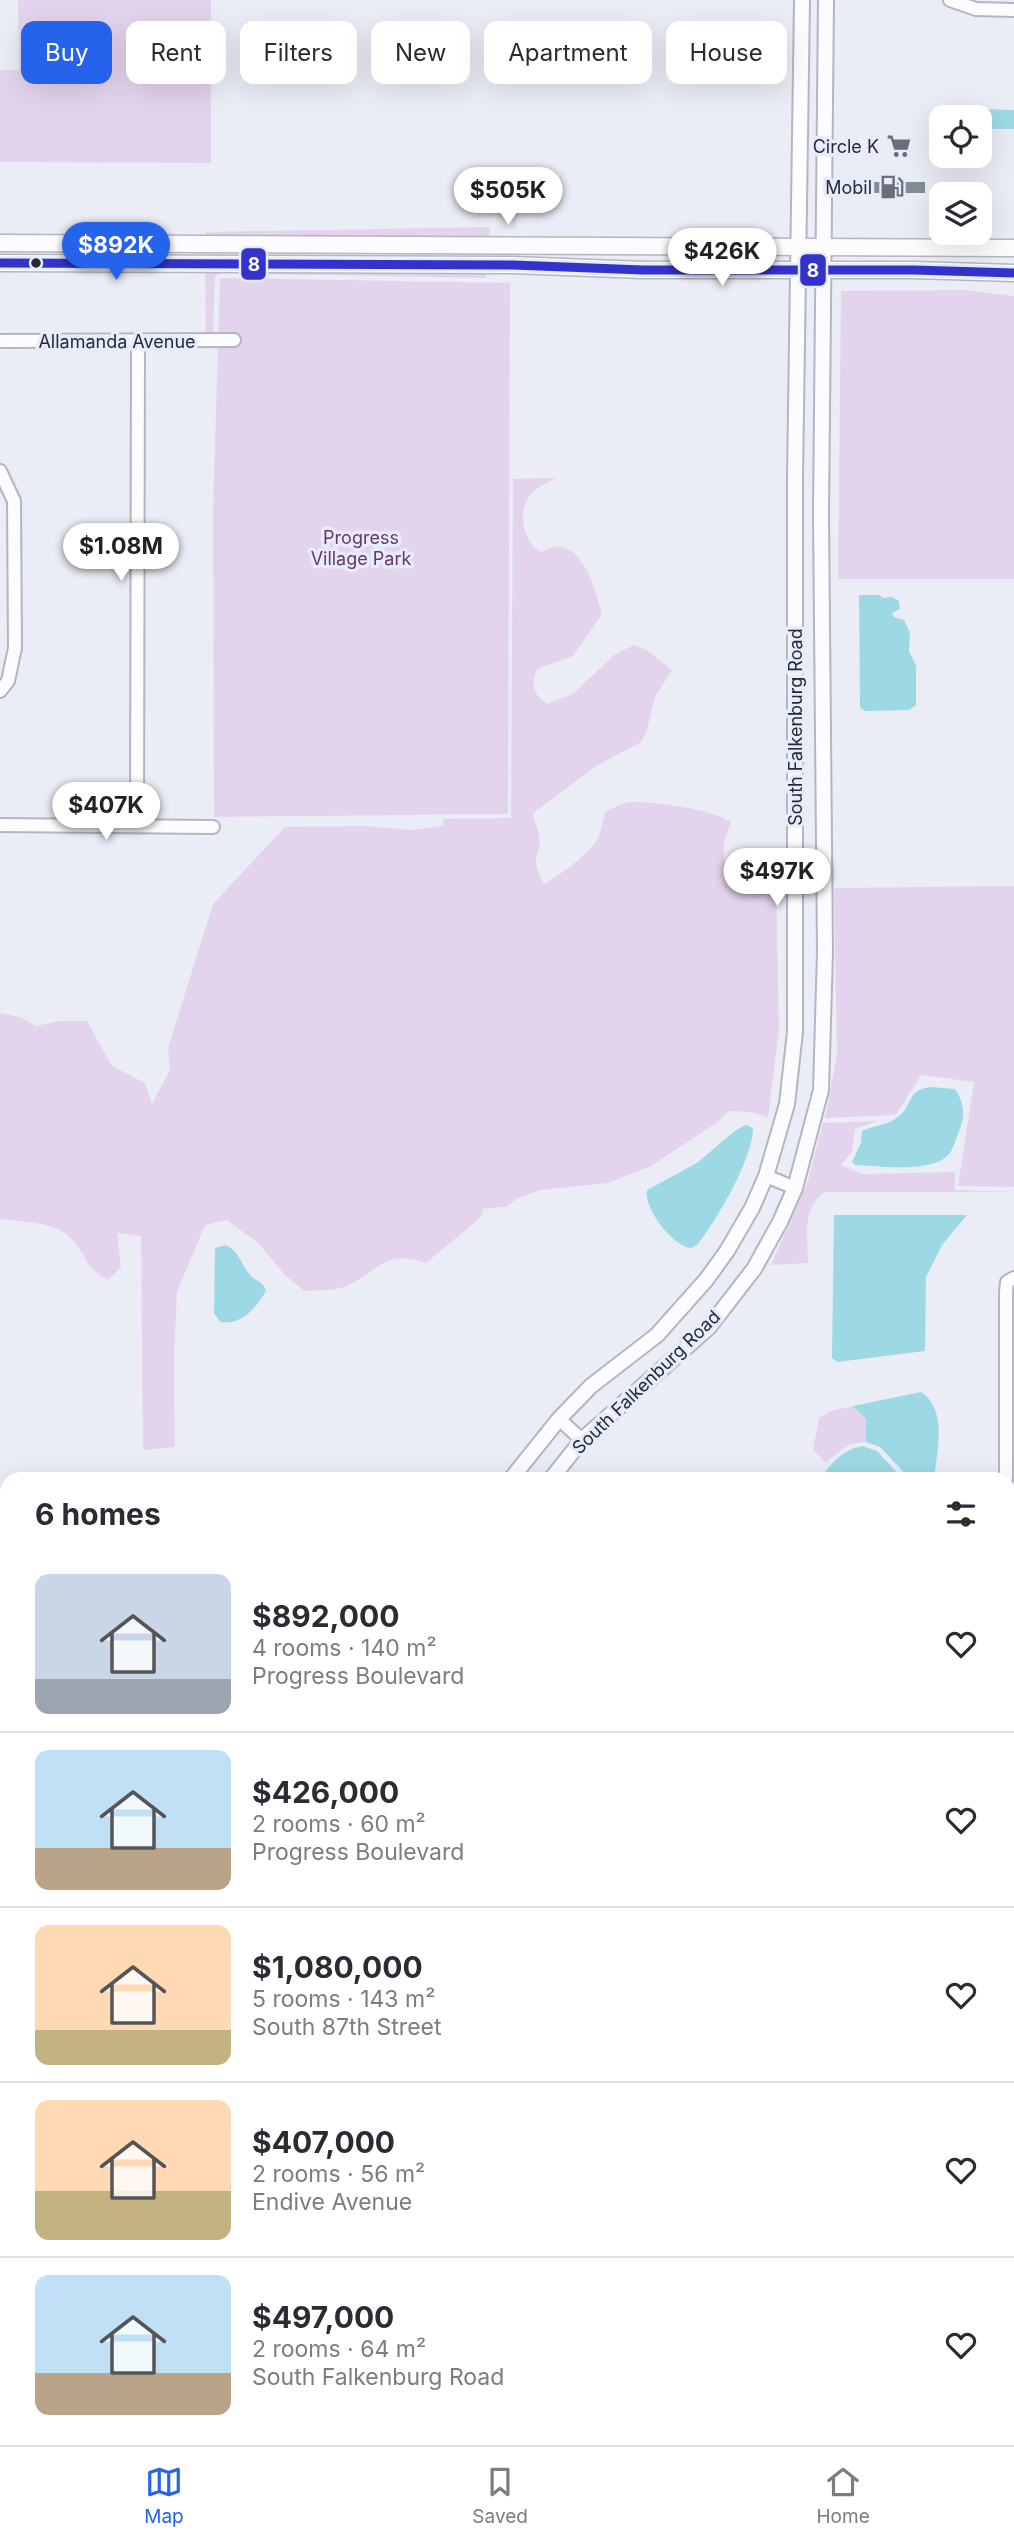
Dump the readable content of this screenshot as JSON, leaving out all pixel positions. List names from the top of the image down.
{
  "streets": {
    "street": ["Allamanda Avenue", "South Falkenburg Road"]
  },
  "parks": ["Progress Village Park"],
  "places": {
    "supermarket": ["Circle K"],
    "fuel station": ["Mobil"]
  },
  "lines": ["transit line 8"],
  "page": {
    "chip": [
      "Buy",
      "Rent",
      "Filters",
      "New",
      "Apartment",
      "House"
    ],
    "price": [
      "$505K",
      "$892K",
      "$426K",
      "$1.08M",
      "$407K",
      "$497K"
    ],
    "heading": "6 homes",
    "list": [
      {
        "name": "$892,000",
        "note": "4 rooms · 140 m² · Progress Boulevard"
      },
      {
        "name": "$426,000",
        "note": "2 rooms · 60 m² · Progress Boulevard"
      },
      {
        "name": "$1,080,000",
        "note": "5 rooms · 143 m² · South 87th Street"
      },
      {
        "name": "$407,000",
        "note": "2 rooms · 56 m² · Endive Avenue"
      },
      {
        "name": "$497,000",
        "note": "2 rooms · 64 m² · South Falkenburg Road"
      }
    ],
    "tabs": ["Map", "Saved", "Home"]
  }
}
